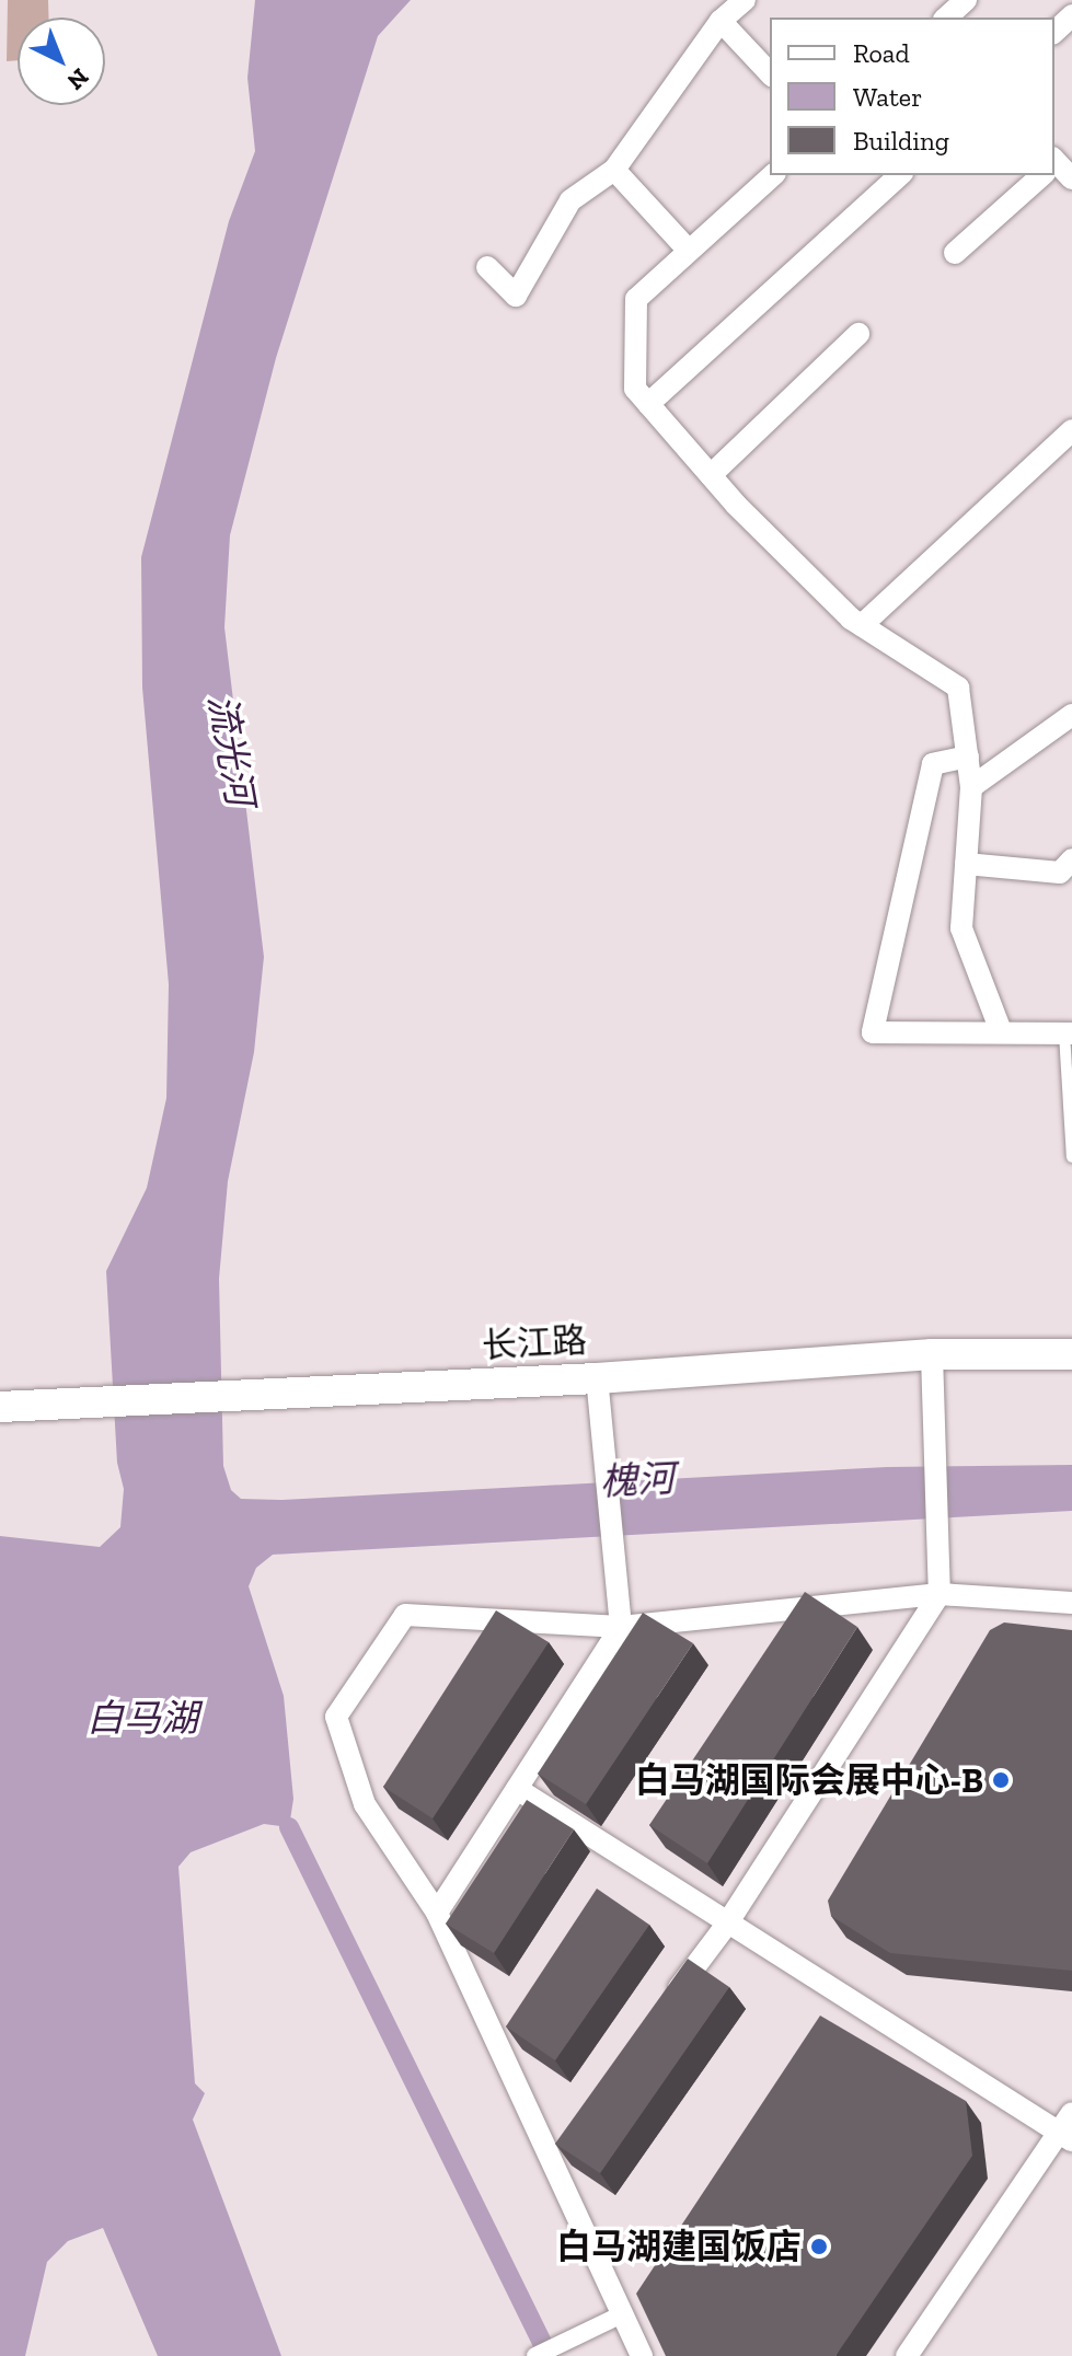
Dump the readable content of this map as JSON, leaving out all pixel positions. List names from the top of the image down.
{
  "streets": {
    "main road": ["长江路"]
  },
  "water": ["流光河", "槐河", "白马湖"],
  "places": ["白马湖国际会展中心-B", "白马湖建国饭店"],
  "legend": ["Road", "Water", "Building"],
  "north": "bottom right"
}
